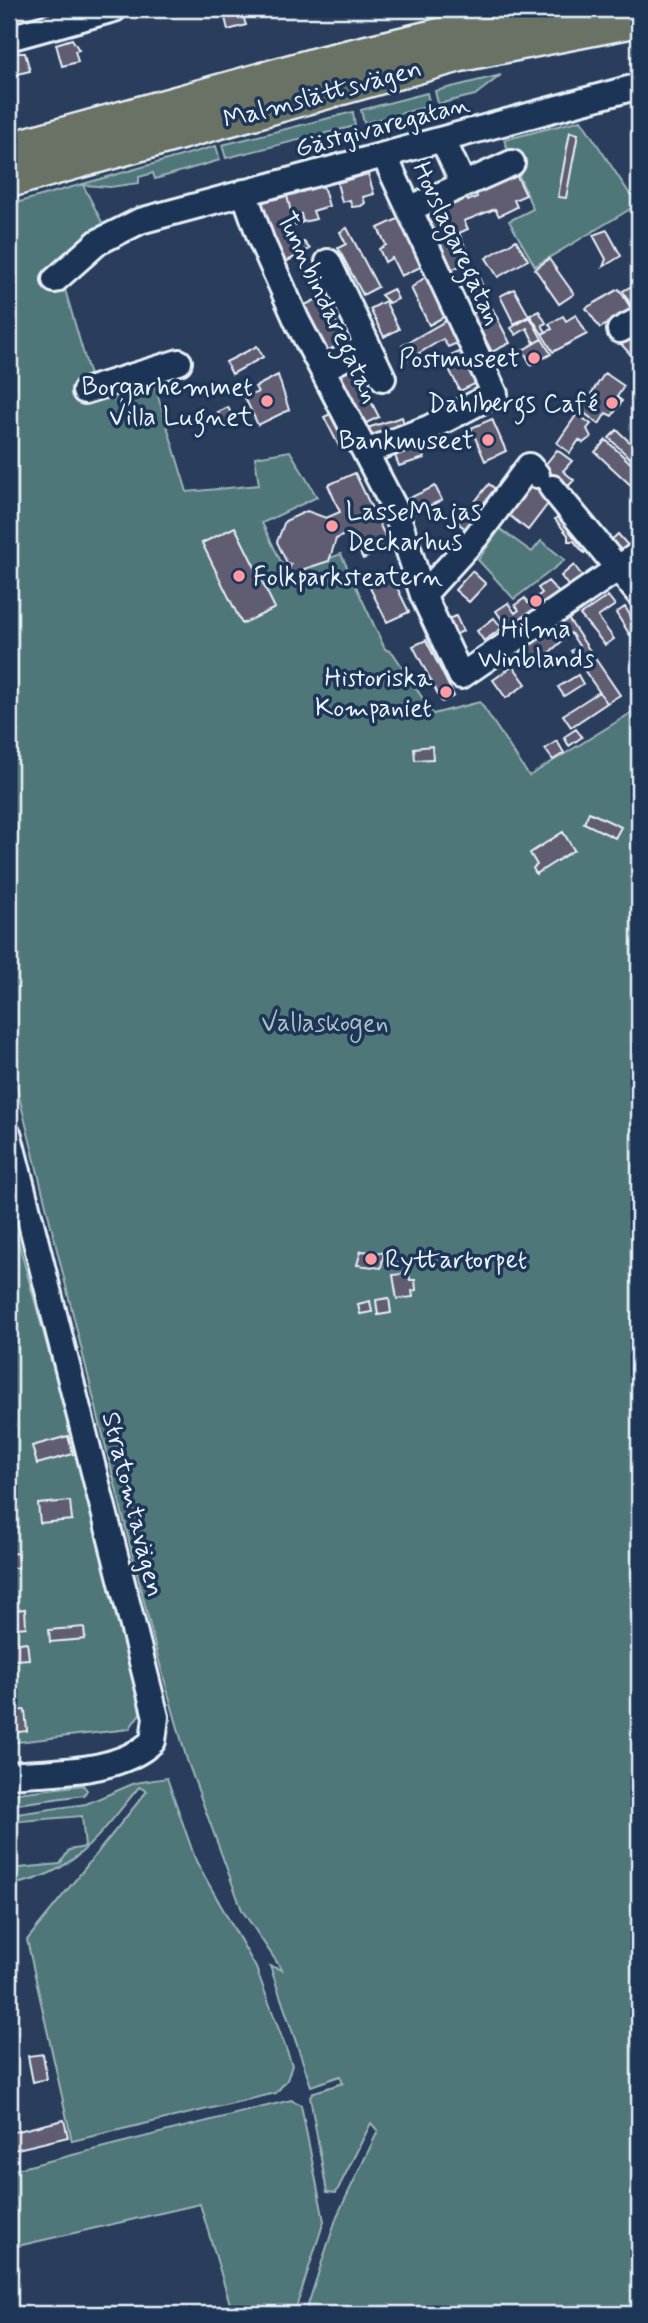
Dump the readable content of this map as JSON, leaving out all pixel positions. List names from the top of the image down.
{
  "streets": {
    "main road": ["Malmslättsvägen"],
    "street": [
      "Gästgivaregatan",
      "Hovslagaregatan",
      "Tunnbindaregatan",
      "Stratomtavägen"
    ]
  },
  "crossings": [
    ["Gästgivaregatan", "Hovslagaregatan"],
    ["Gästgivaregatan", "Tunnbindaregatan"],
    ["Hovslagaregatan", "Tunnbindaregatan"]
  ],
  "parks": ["Vallaskogen"],
  "places": [
    "Postmuseet",
    "Borgarhemmet Villa Lugnet",
    "Dahlbergs Café",
    "Bankmuseet",
    "LasseMajas Deckarhus",
    "Folkparksteatern",
    "Hilma Winblands",
    "Historiska Kompaniet",
    "Ryttartorpet"
  ]
}
